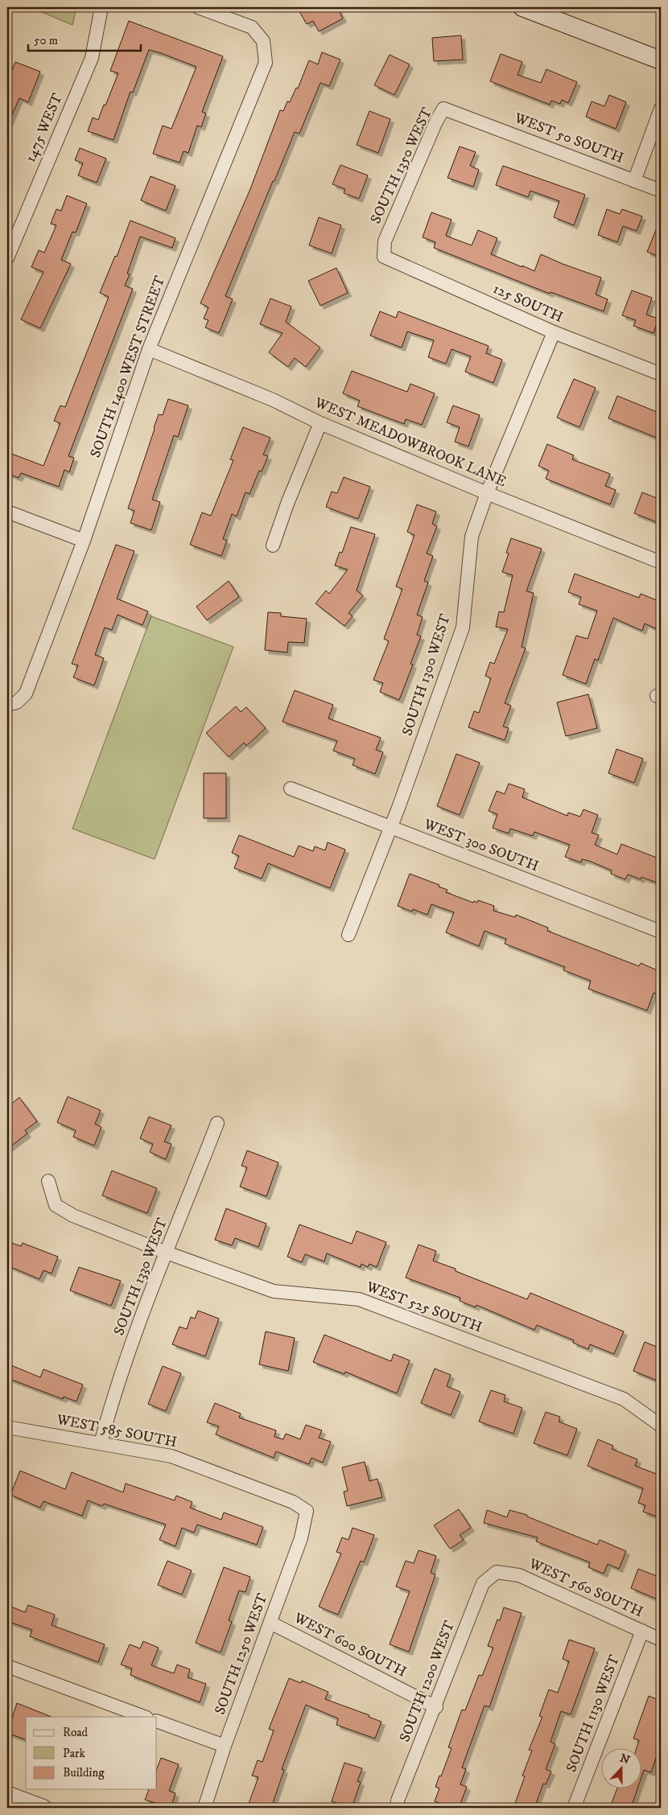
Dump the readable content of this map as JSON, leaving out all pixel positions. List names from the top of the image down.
{
  "streets": {
    "street": [
      "1475 WEST",
      "WEST 50 SOUTH",
      "SOUTH 1350 WEST",
      "125 SOUTH",
      "SOUTH 1400 WEST STREET",
      "WEST MEADOWBROOK LANE",
      "SOUTH 1300 WEST",
      "WEST 300 SOUTH",
      "SOUTH 1330 WEST",
      "WEST 525 SOUTH",
      "WEST 585 SOUTH",
      "WEST 560 SOUTH",
      "WEST 600 SOUTH",
      "SOUTH 1250 WEST",
      "SOUTH 1200 WEST",
      "SOUTH 1130 WEST"
    ]
  },
  "crossings": [
    ["WEST 50 SOUTH", "SOUTH 1350 WEST"],
    ["SOUTH 1350 WEST", "125 SOUTH"],
    ["125 SOUTH", "SOUTH 1300 WEST"],
    ["SOUTH 1400 WEST STREET", "WEST MEADOWBROOK LANE"],
    ["WEST MEADOWBROOK LANE", "SOUTH 1300 WEST"],
    ["SOUTH 1300 WEST", "WEST 300 SOUTH"],
    ["SOUTH 1330 WEST", "WEST 525 SOUTH"],
    ["SOUTH 1330 WEST", "WEST 585 SOUTH"],
    ["WEST 585 SOUTH", "SOUTH 1250 WEST"],
    ["WEST 560 SOUTH", "SOUTH 1200 WEST"],
    ["WEST 560 SOUTH", "SOUTH 1130 WEST"],
    ["WEST 600 SOUTH", "SOUTH 1250 WEST"],
    ["WEST 600 SOUTH", "SOUTH 1200 WEST"]
  ],
  "legend": ["Road", "Park", "Building"],
  "scale_bar": "50 m",
  "north": "top"
}
